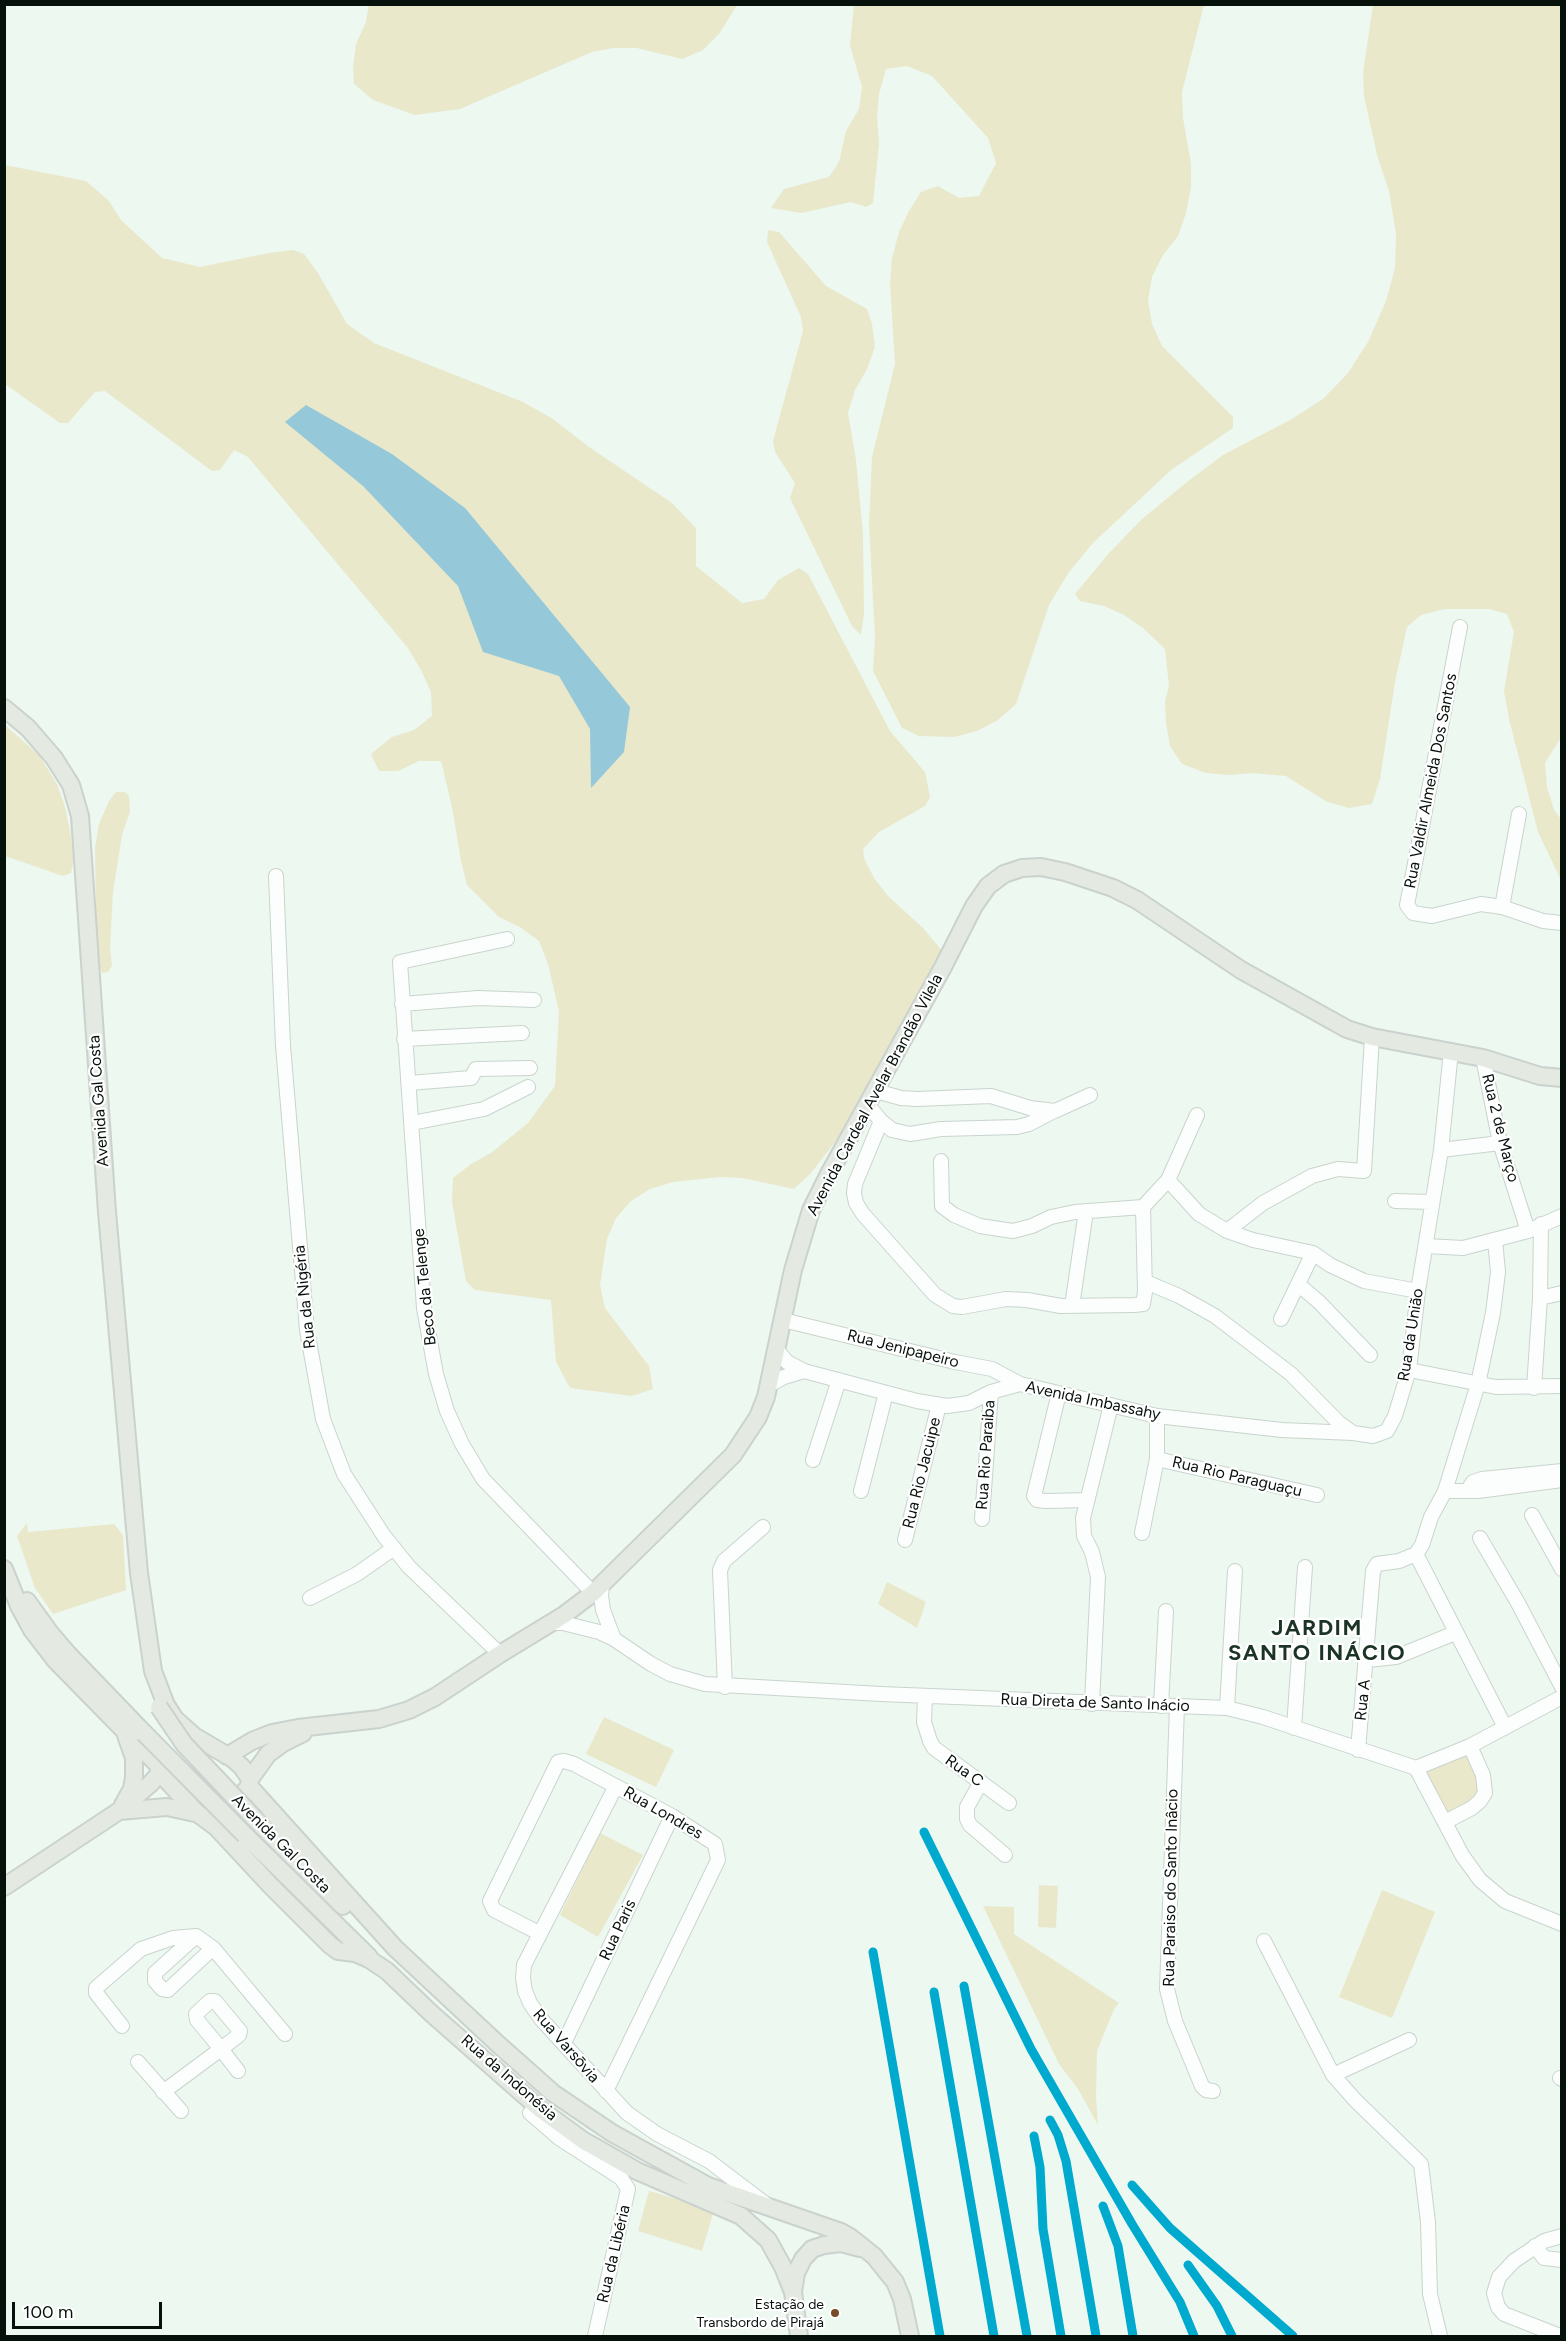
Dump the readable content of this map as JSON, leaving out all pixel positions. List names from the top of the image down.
{
  "streets": {
    "main road": ["Avenida Cardeal Avelar Brandão Vilela", "Avenida Gal Costa", "Rua da Indonésia"],
    "street": [
      "Rua Valdir Almeida Dos Santos",
      "Rua 2 de Março",
      "Beco da Telenge",
      "Rua da Nigéria",
      "Rua da União",
      "Rua Jenipapeiro",
      "Avenida Imbassahy",
      "Rua Rio Paraiba",
      "Rua Rio Jacuipe",
      "Rua Rio Paraguaçu",
      "Rua A",
      "Rua Direta de Santo Inácio",
      "Rua C",
      "Rua Londres",
      "Rua Paraiso do Santo Inâcio",
      "Rua Paris",
      "Rua Varsōvia",
      "Rua da Libéria"
    ]
  },
  "crossings": [
    ["Avenida Cardeal Avelar Brandão Vilela", "Avenida Gal Costa"],
    ["Avenida Cardeal Avelar Brandão Vilela", "Rua 2 de Março"],
    ["Avenida Cardeal Avelar Brandão Vilela", "Beco da Telenge"],
    ["Avenida Cardeal Avelar Brandão Vilela", "Rua da Nigéria"],
    ["Avenida Cardeal Avelar Brandão Vilela", "Rua da União"],
    ["Avenida Cardeal Avelar Brandão Vilela", "Rua Jenipapeiro"],
    ["Avenida Cardeal Avelar Brandão Vilela", "Avenida Imbassahy"],
    ["Avenida Cardeal Avelar Brandão Vilela", "Rua Direta de Santo Inácio"],
    ["Avenida Cardeal Avelar Brandão Vilela", "Rua da Indonésia"],
    ["Avenida Gal Costa", "Rua da Indonésia"],
    ["Rua da União", "Avenida Imbassahy"],
    ["Rua Jenipapeiro", "Avenida Imbassahy"],
    ["Avenida Imbassahy", "Rua Rio Paraiba"],
    ["Avenida Imbassahy", "Rua Rio Jacuipe"],
    ["Rua A", "Rua Direta de Santo Inácio"],
    ["Rua Direta de Santo Inácio", "Rua C"],
    ["Rua Direta de Santo Inácio", "Rua Paraiso do Santo Inâcio"],
    ["Rua Londres", "Rua Paris"],
    ["Rua Londres", "Rua Varsōvia"],
    ["Rua Paris", "Rua Varsōvia"],
    ["Rua Varsōvia", "Rua da Indonésia"]
  ],
  "districts": ["JARDIM SANTO INÁCIO"],
  "places": ["Estação de Transbordo de Pirajá"],
  "scale_bar": "100 m"
}
